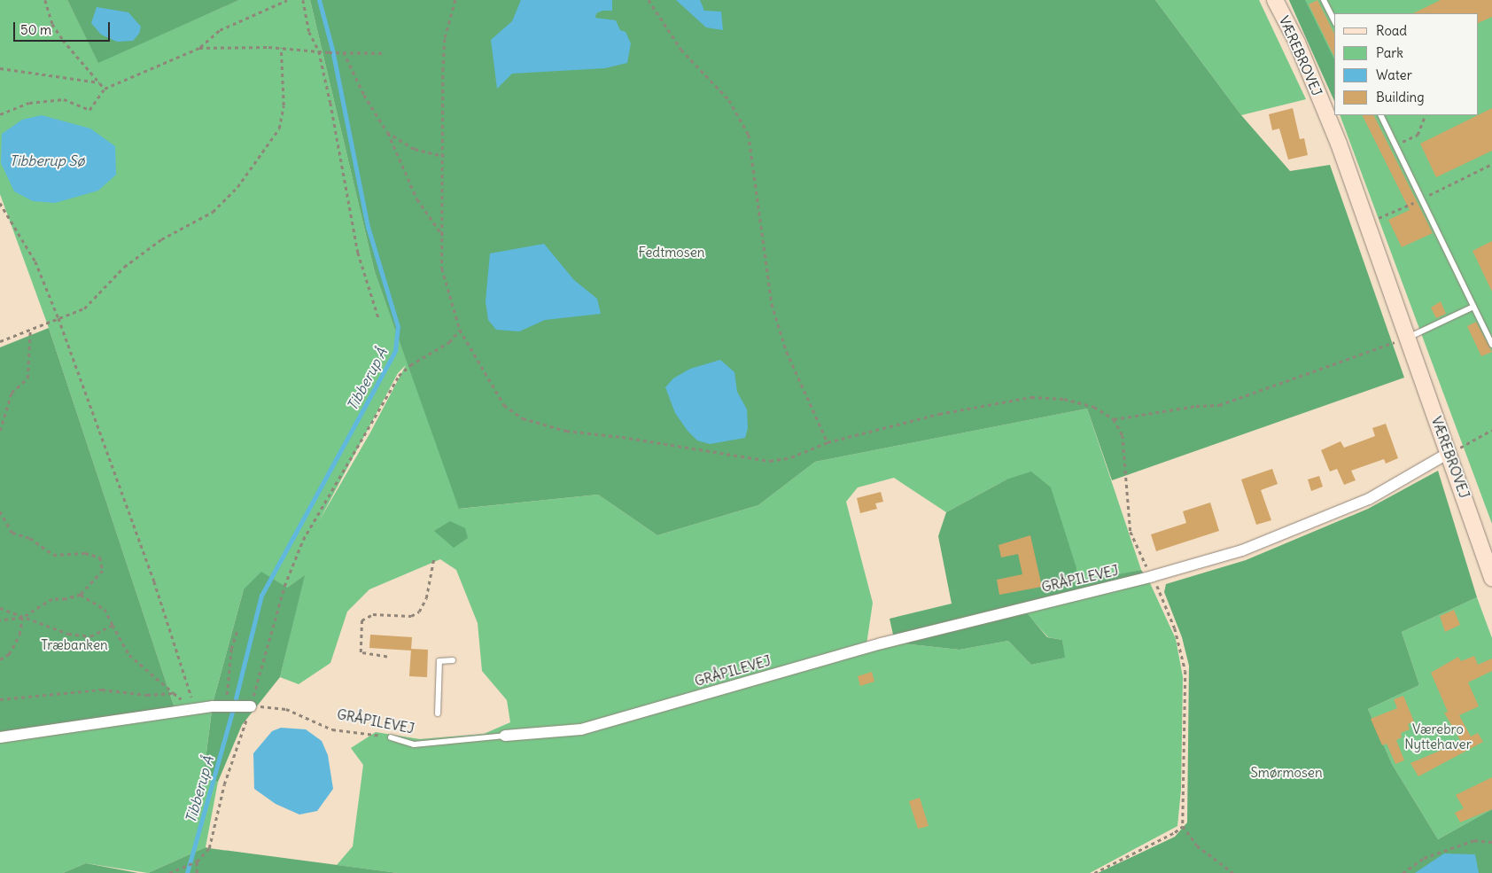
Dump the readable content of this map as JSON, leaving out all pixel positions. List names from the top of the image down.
{
  "streets": {
    "street": ["VÆREBROVEJ", "GRÅPILEVEJ"]
  },
  "crossings": [
    ["VÆREBROVEJ", "GRÅPILEVEJ"]
  ],
  "water": ["Tibberup Sø", "Tibberup Å"],
  "parks": [
    "Fedtmosen",
    "Træbanken",
    "Værebro Nyttehaver",
    "Smørmosen"
  ],
  "legend": [
    "Road",
    "Park",
    "Water",
    "Building"
  ],
  "scale_bar": "50 m"
}
